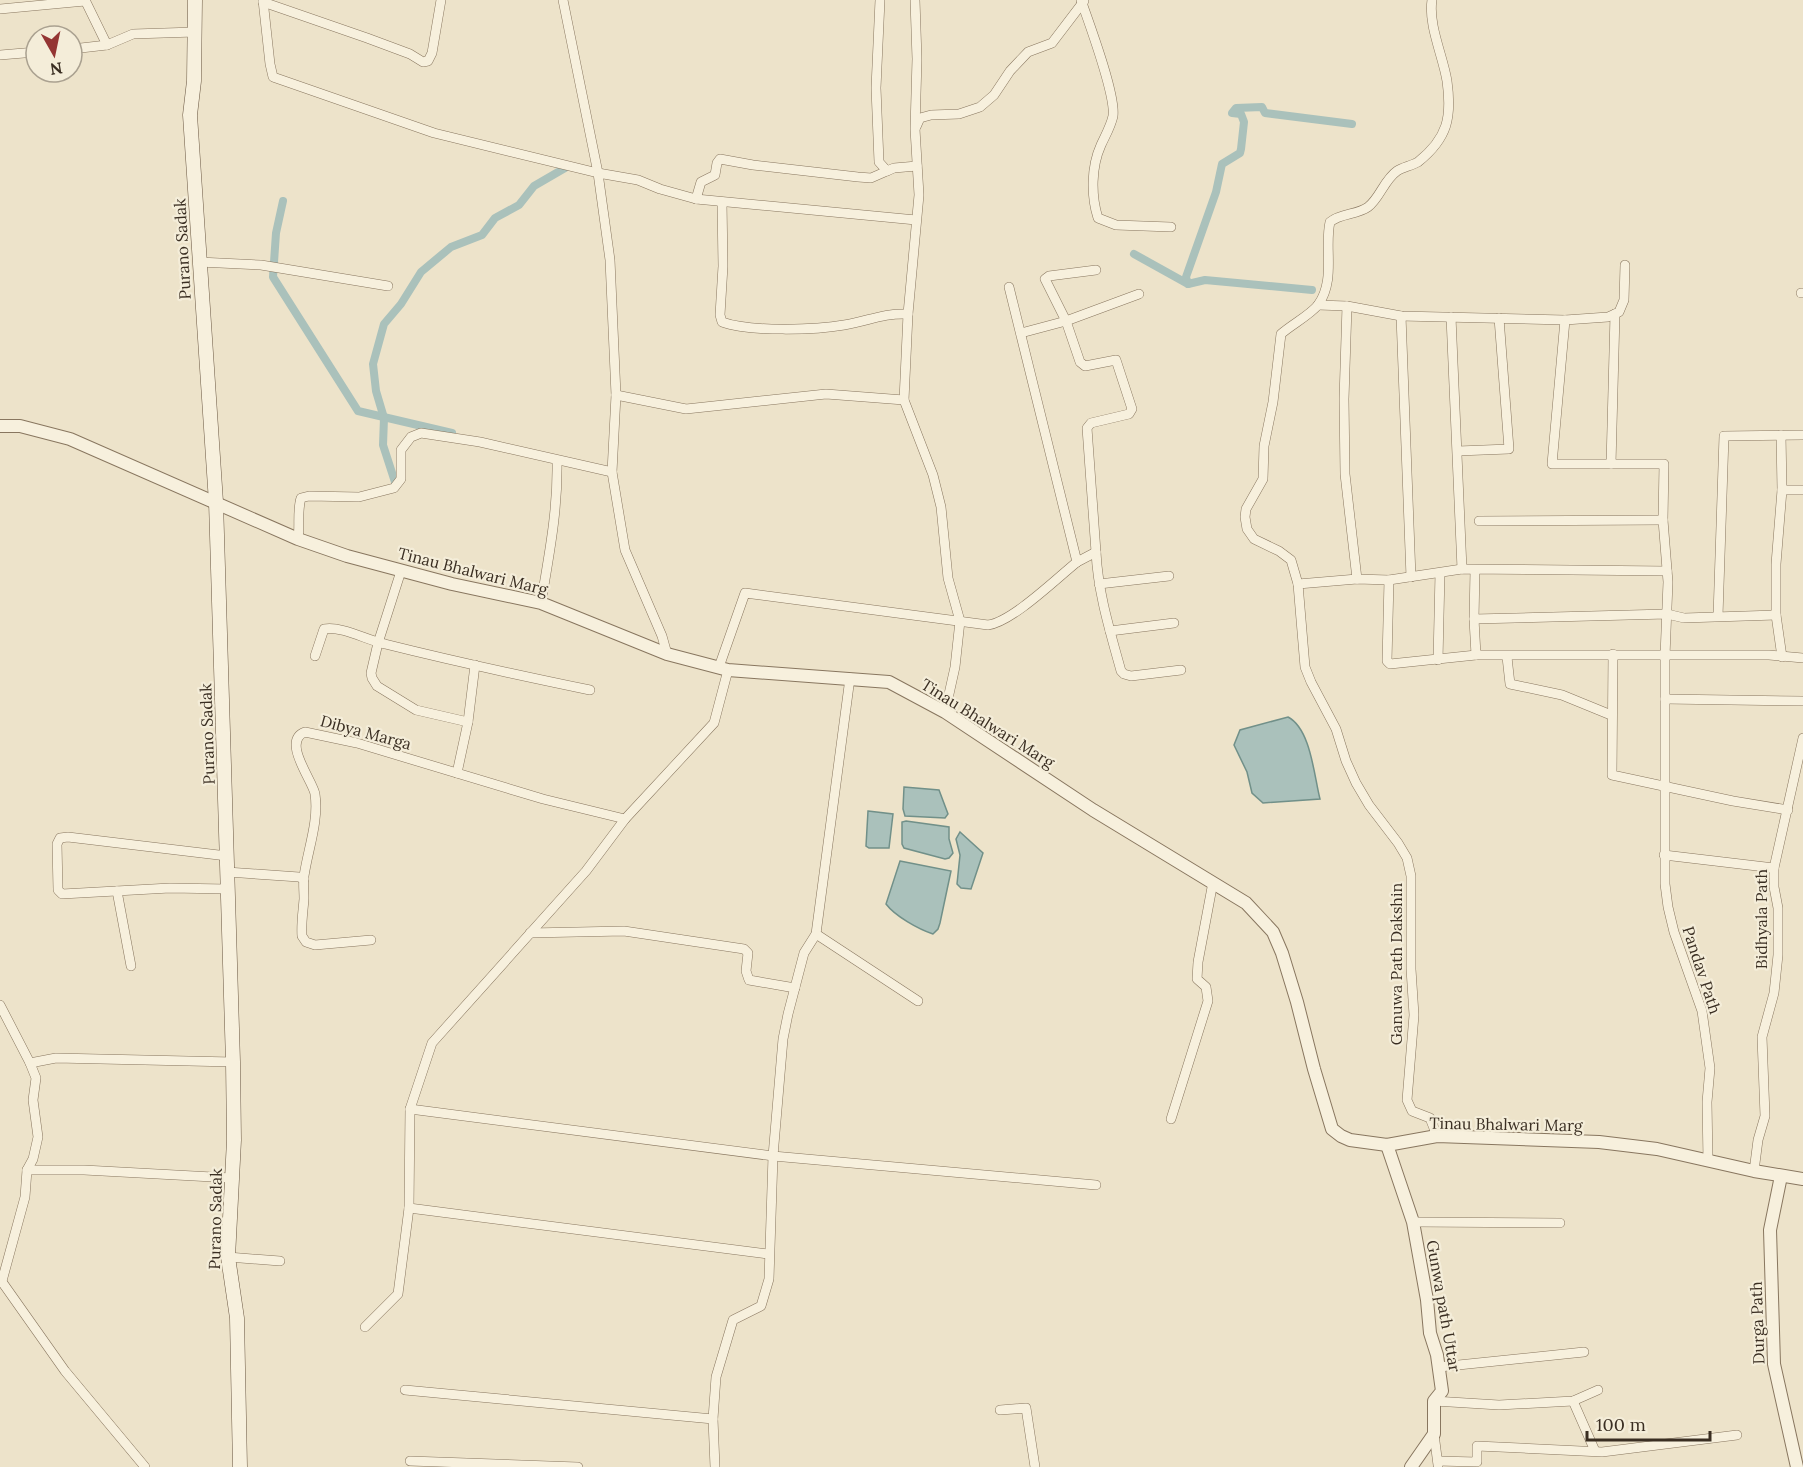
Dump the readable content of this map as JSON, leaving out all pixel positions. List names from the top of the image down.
{
  "streets": {
    "main road": ["Purano Sadak"],
    "street": [
      "Tinau Bhalwari Marg",
      "Dibya Marga",
      "Bidhyala Path",
      "Ganuwa Path Dakshin",
      "Pandav Path",
      "Gunwa path Uttar",
      "Durga Path"
    ]
  },
  "crossings": [
    ["Purano Sadak", "Tinau Bhalwari Marg"],
    ["Tinau Bhalwari Marg", "Bidhyala Path"],
    ["Tinau Bhalwari Marg", "Ganuwa Path Dakshin"],
    ["Tinau Bhalwari Marg", "Pandav Path"],
    ["Tinau Bhalwari Marg", "Gunwa path Uttar"],
    ["Tinau Bhalwari Marg", "Durga Path"]
  ],
  "scale_bar": "100 m",
  "north": "bottom"
}
